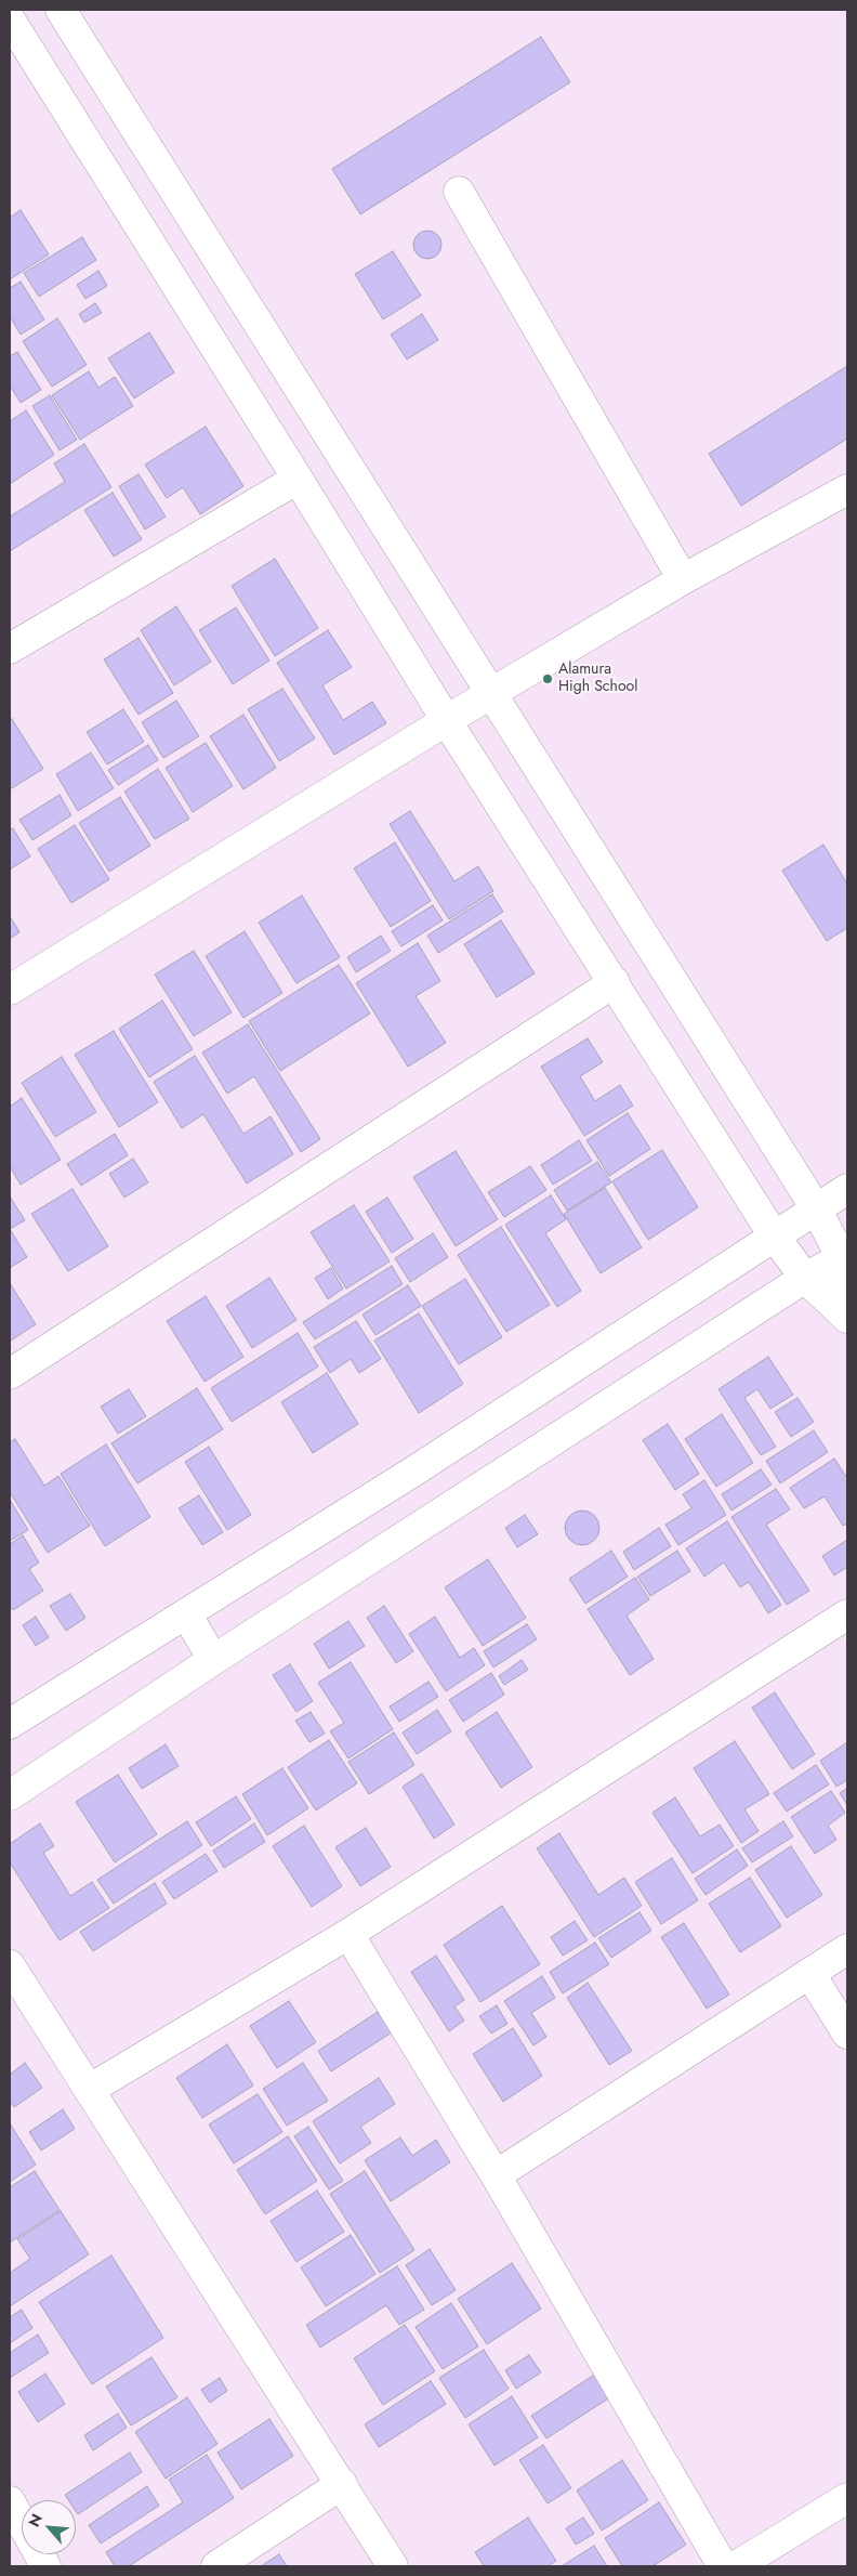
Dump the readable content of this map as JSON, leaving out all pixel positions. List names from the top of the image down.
{
  "places": ["Alamura High School"],
  "north": "top left"
}
